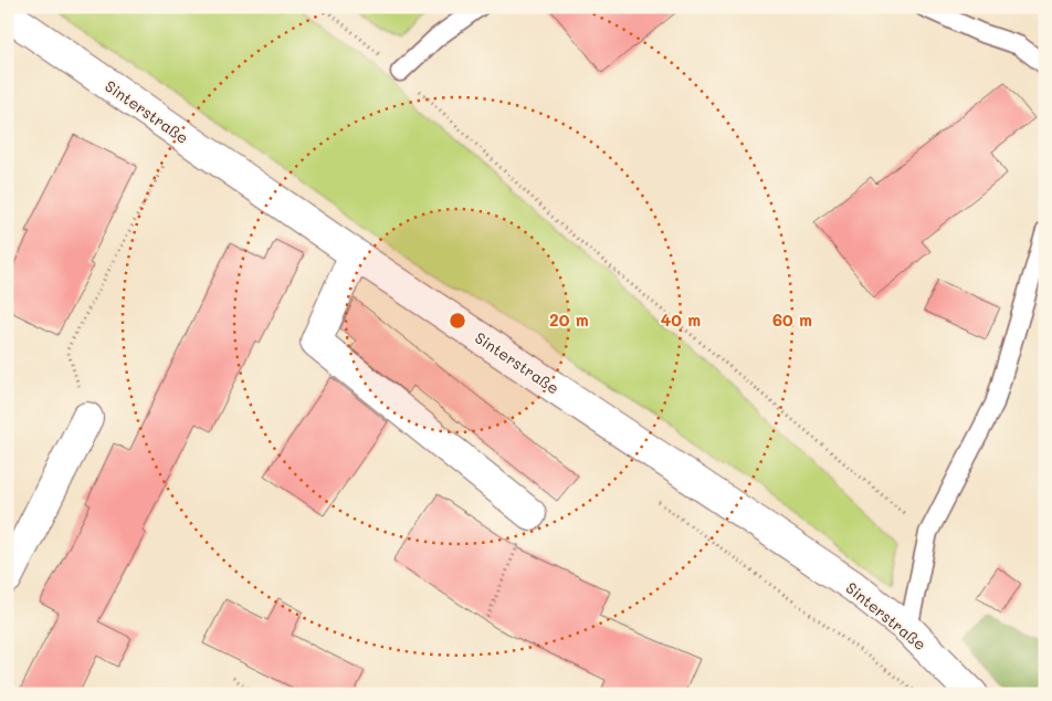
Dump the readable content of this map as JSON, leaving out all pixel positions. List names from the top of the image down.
{
  "streets": {
    "street": ["Sinterstraße"]
  },
  "rings": ["20 m", "40 m", "60 m"]
}
